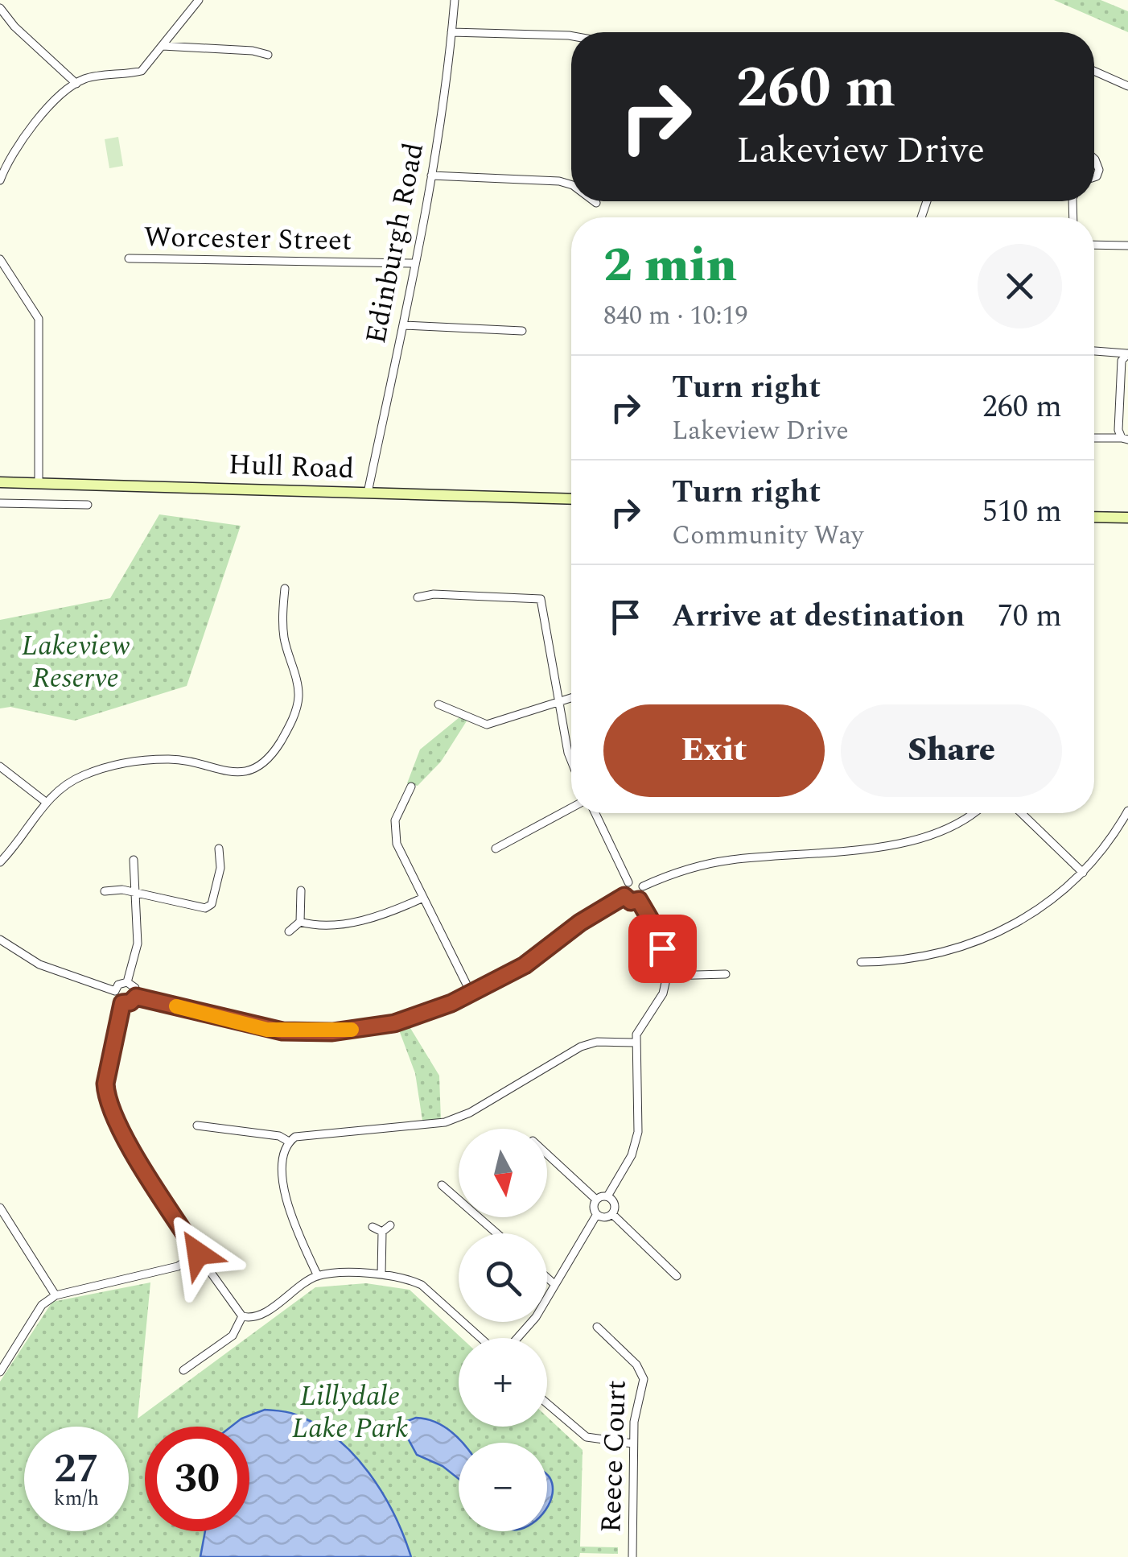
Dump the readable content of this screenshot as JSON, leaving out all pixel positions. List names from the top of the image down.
{
  "streets": {
    "main road": ["Hull Road"],
    "street": ["Worcester Street", "Edinburgh Road", "Reece Court"]
  },
  "crossings": [
    ["Worcester Street", "Edinburgh Road"],
    ["Edinburgh Road", "Hull Road"]
  ],
  "parks": ["Lakeview Reserve", "Lillydale Lake Park"],
  "north": "bottom",
  "page": {
    "turn": ["260 m", "Lakeview Drive"],
    "heading": ["2 min", "840 m · 10:19"],
    "list": [
      {
        "name": "Turn right",
        "note": "Lakeview Drive",
        "value": "260 m"
      },
      {
        "name": "Turn right",
        "note": "Community Way",
        "value": "510 m"
      },
      {
        "name": "Arrive at destination",
        "value": "70 m"
      }
    ],
    "buttons": ["Exit", "Share"],
    "map_buttons": ["+", "−"],
    "speed": "27 km/h",
    "limit": "30"
  }
}
